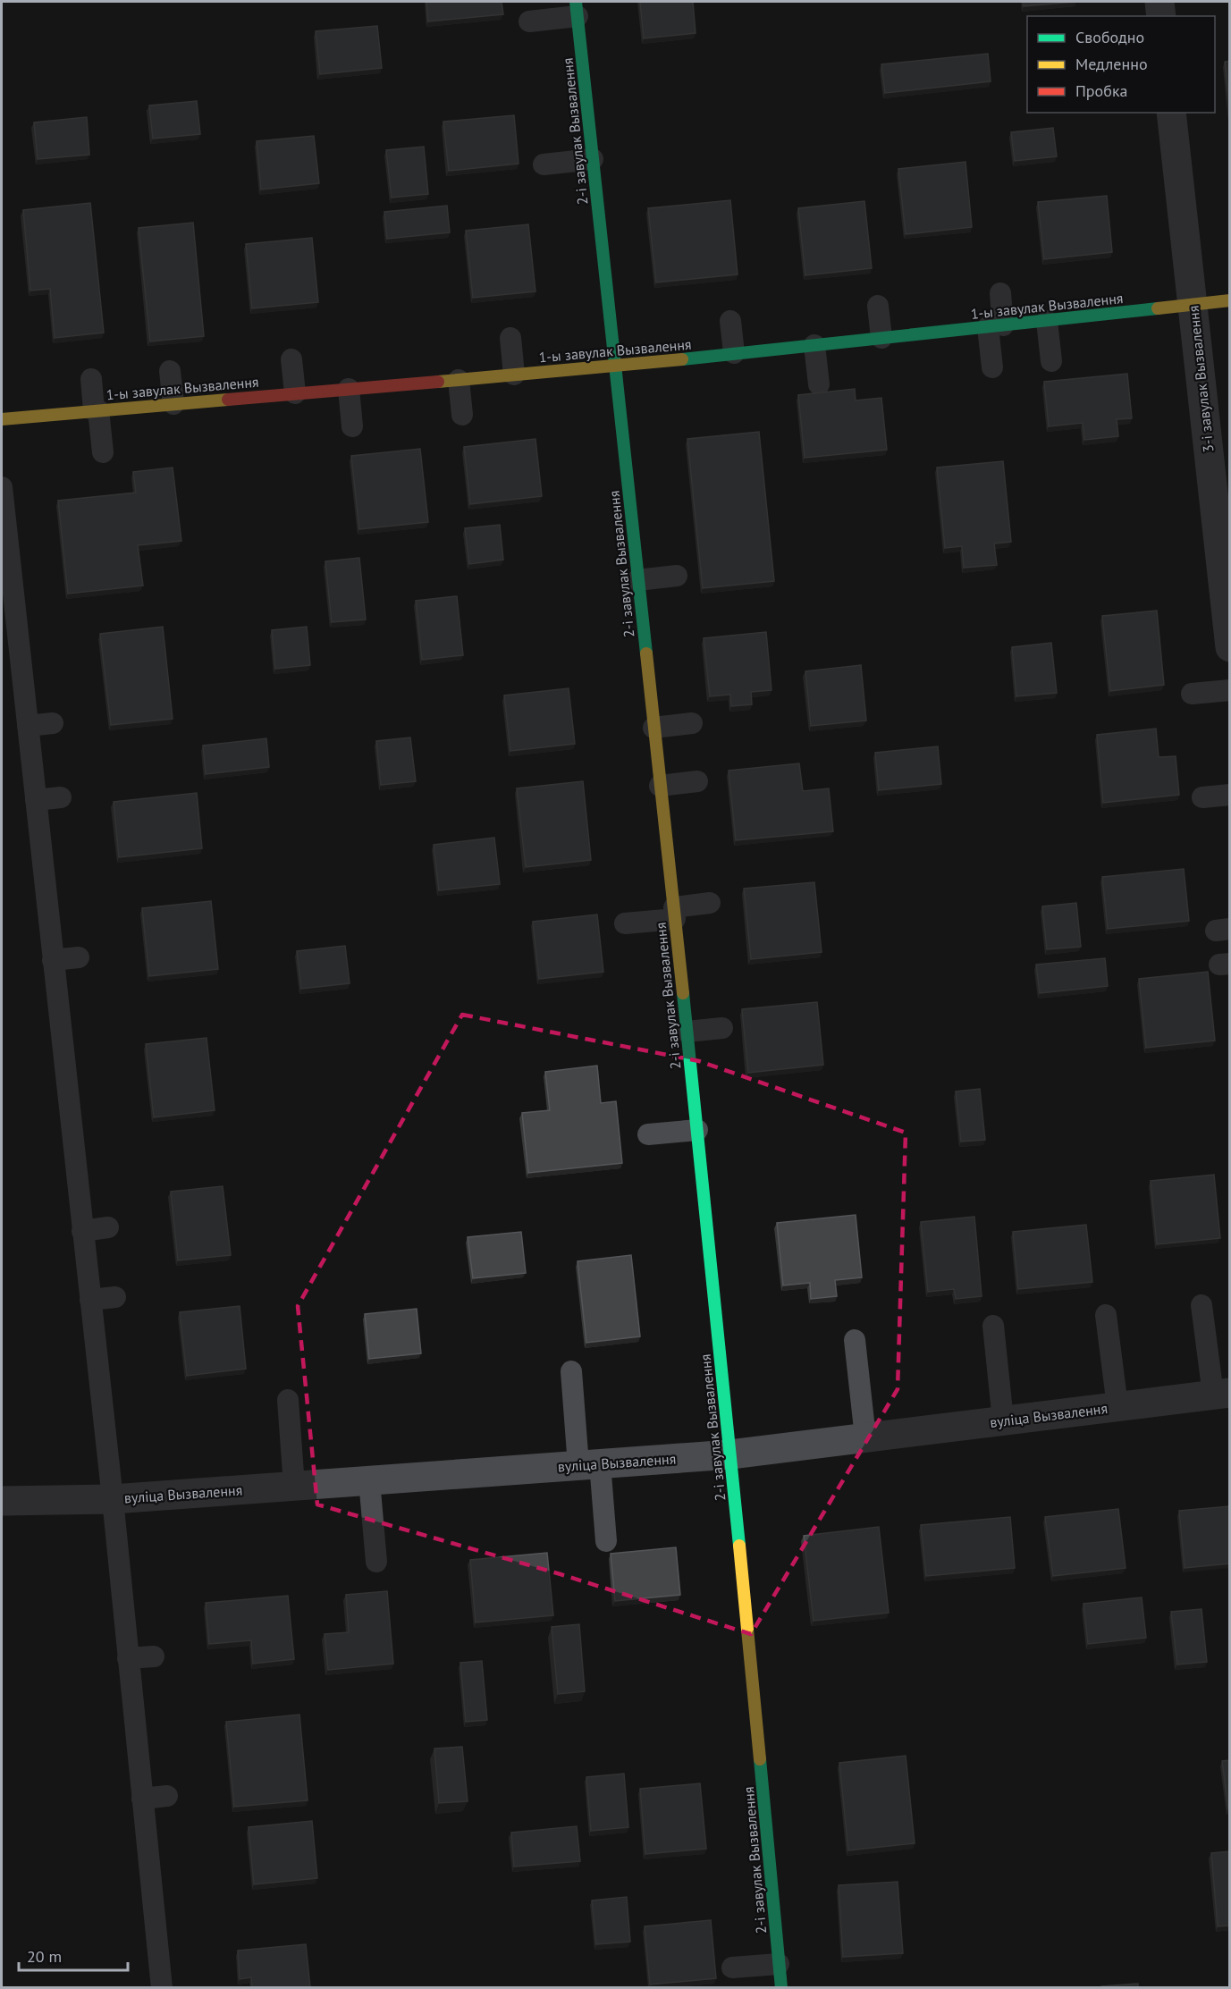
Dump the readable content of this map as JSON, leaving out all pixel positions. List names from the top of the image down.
{
  "streets": {
    "street": [
      "2-і завулак Вызвалення",
      "1-ы завулак Вызвалення",
      "3-і завулак Вызвалення",
      "вуліца Вызвалення"
    ]
  },
  "crossings": [
    ["2-і завулак Вызвалення", "1-ы завулак Вызвалення"],
    ["2-і завулак Вызвалення", "вуліца Вызвалення"],
    ["1-ы завулак Вызвалення", "3-і завулак Вызвалення"]
  ],
  "legend": ["Свободно", "Медленно", "Пробка"],
  "scale_bar": "20 m"
}
